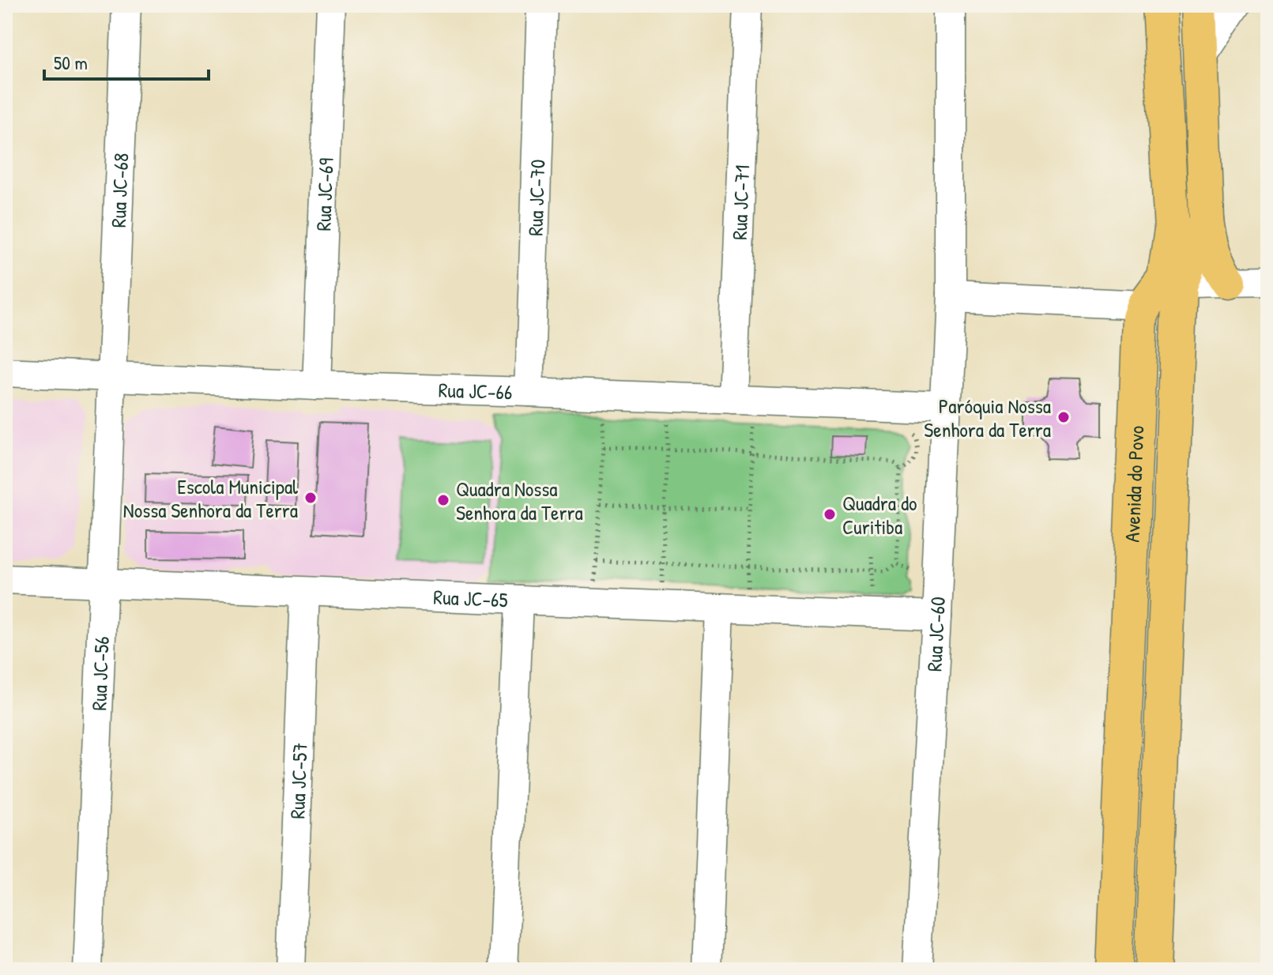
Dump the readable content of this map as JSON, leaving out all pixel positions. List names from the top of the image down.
{
  "streets": {
    "main road": ["Avenida do Povo"],
    "street": [
      "Rua JC-68",
      "Rua JC-69",
      "Rua JC-70",
      "Rua JC-71",
      "Rua JC-66",
      "Rua JC-65",
      "Rua JC-60",
      "Rua JC-56",
      "Rua JC-57"
    ]
  },
  "crossings": [
    ["Rua JC-68", "Rua JC-66"],
    ["Rua JC-68", "Rua JC-56"],
    ["Rua JC-69", "Rua JC-66"],
    ["Rua JC-70", "Rua JC-66"],
    ["Rua JC-71", "Rua JC-66"],
    ["Rua JC-66", "Rua JC-60"],
    ["Rua JC-66", "Rua JC-56"],
    ["Rua JC-65", "Rua JC-60"],
    ["Rua JC-65", "Rua JC-56"],
    ["Rua JC-65", "Rua JC-57"]
  ],
  "places": [
    "Paróquia Nossa Senhora da Terra",
    "Escola Municipal Nossa Senhora da Terra",
    "Quadra Nossa Senhora da Terra",
    "Quadra do Curitiba"
  ],
  "scale_bar": "50 m"
}
